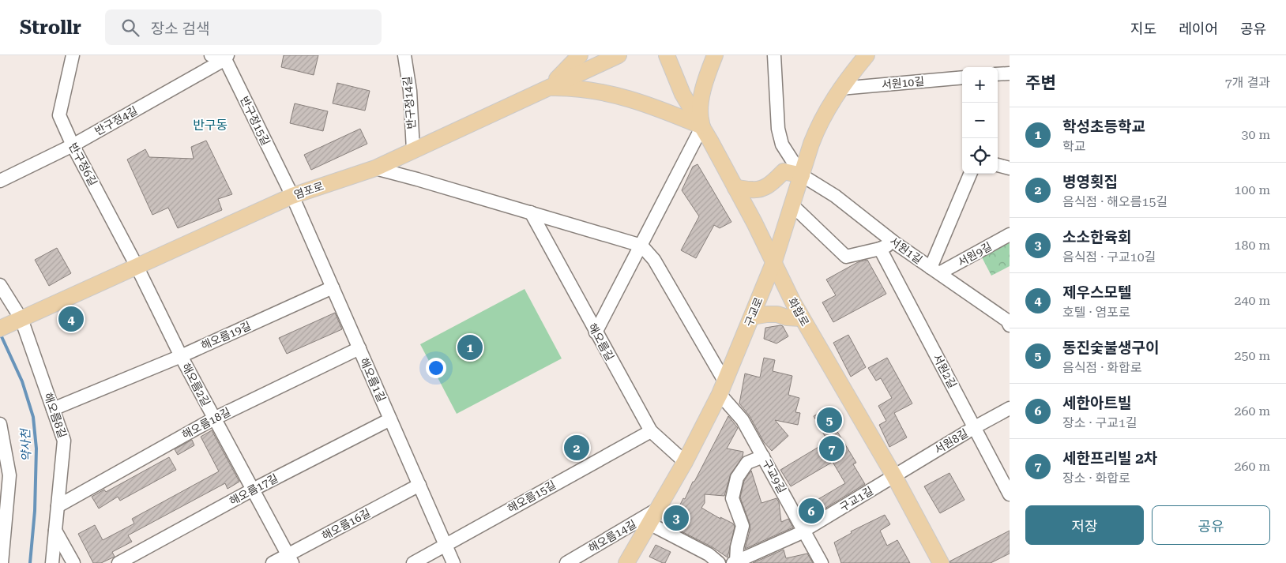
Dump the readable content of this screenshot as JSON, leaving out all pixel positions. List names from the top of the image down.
{
  "streets": {
    "main road": ["염포로", "구교로", "화합로"],
    "street": [
      "서원10길",
      "반구정14길",
      "반구정4길",
      "반구정15길",
      "반구정6길",
      "서원1길",
      "서원9길",
      "해오름19길",
      "해오름길",
      "서원2길",
      "해오름1길",
      "해오름2길",
      "해오름8길",
      "해오름18길",
      "서원8길",
      "구교9길",
      "해오름17길",
      "해오름15길",
      "구교1길",
      "해오름16길",
      "해오름14길"
    ]
  },
  "crossings": [
    ["서원10길", "구교로"],
    ["반구정14길", "염포로"],
    ["반구정4길", "반구정15길"],
    ["반구정4길", "반구정6길"],
    ["반구정15길", "염포로"],
    ["반구정15길", "해오름1길"],
    ["반구정6길", "염포로"],
    ["반구정6길", "해오름2길"],
    ["염포로", "해오름1길"],
    ["염포로", "해오름2길"],
    ["염포로", "해오름8길"],
    ["서원1길", "서원9길"],
    ["서원1길", "구교로"],
    ["구교로", "화합로"],
    ["구교로", "해오름길"],
    ["구교로", "구교9길"],
    ["구교로", "해오름14길"],
    ["화합로", "서원8길"],
    ["화합로", "구교1길"],
    ["해오름19길", "해오름1길"],
    ["해오름19길", "해오름2길"],
    ["해오름19길", "해오름8길"],
    ["해오름길", "해오름15길"],
    ["서원2길", "서원8길"],
    ["해오름1길", "해오름18길"],
    ["해오름1길", "해오름17길"],
    ["해오름1길", "해오름15길"],
    ["해오름1길", "해오름16길"],
    ["해오름2길", "해오름18길"],
    ["해오름2길", "해오름17길"],
    ["해오름2길", "해오름16길"],
    ["해오름8길", "해오름18길"],
    ["서원8길", "구교1길"],
    ["구교9길", "구교1길"]
  ],
  "districts": ["반구동"],
  "water": ["약사천"],
  "page": {
    "header": "Strollr",
    "search": "장소 검색",
    "nav": ["지도", "레이어", "공유"],
    "heading": ["주변", "7개 결과"],
    "map_buttons": ["+", "−"],
    "list": [
      {
        "mark": "1",
        "name": "학성초등학교",
        "note": "학교",
        "value": "30 m"
      },
      {
        "mark": "2",
        "name": "병영횟집",
        "note": "음식점 · 해오름15길",
        "value": "100 m"
      },
      {
        "mark": "3",
        "name": "소소한육회",
        "note": "음식점 · 구교10길",
        "value": "180 m"
      },
      {
        "mark": "4",
        "name": "제우스모텔",
        "note": "호텔 · 염포로",
        "value": "240 m"
      },
      {
        "mark": "5",
        "name": "동진숯불생구이",
        "note": "음식점 · 화합로",
        "value": "250 m"
      },
      {
        "mark": "6",
        "name": "세한아트빌",
        "note": "장소 · 구교1길",
        "value": "260 m"
      },
      {
        "mark": "7",
        "name": "세한프리빌 2차",
        "note": "장소 · 화합로",
        "value": "260 m"
      }
    ],
    "pins": [
      "4",
      "1",
      "5",
      "2",
      "7",
      "6",
      "3"
    ],
    "buttons": ["저장", "공유"]
  }
}
